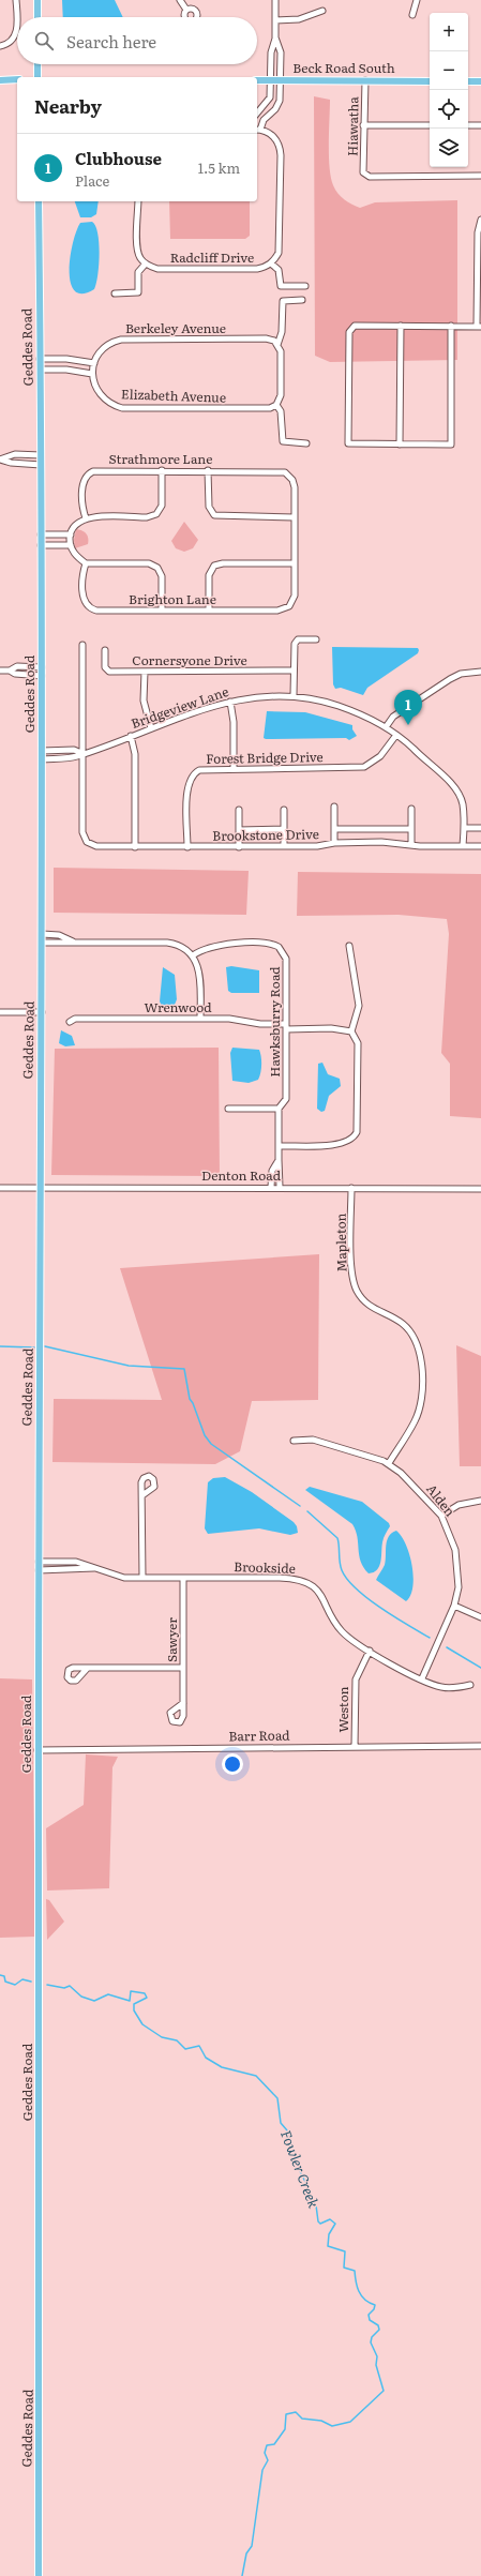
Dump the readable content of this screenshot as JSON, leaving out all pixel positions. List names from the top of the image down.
{
  "streets": {
    "main road": ["Beck Road South", "Geddes Road"],
    "street": [
      "Hiawatha",
      "Radcliff Drive",
      "Berkeley Avenue",
      "Elizabeth Avenue",
      "Strathmore Lane",
      "Brighton Lane",
      "Cornersyone Drive",
      "Bridgeview Lane",
      "Forest Bridge Drive",
      "Brookstone Drive",
      "Wrenwood",
      "Hawksburry Road",
      "Denton Road",
      "Mapleton",
      "Alden",
      "Brookside",
      "Sawyer",
      "Weston",
      "Barr Road"
    ]
  },
  "crossings": [
    ["Beck Road South", "Hiawatha"],
    ["Berkeley Avenue", "Elizabeth Avenue"],
    ["Geddes Road", "Bridgeview Lane"],
    ["Geddes Road", "Denton Road"],
    ["Geddes Road", "Brookside"],
    ["Geddes Road", "Barr Road"],
    ["Bridgeview Lane", "Forest Bridge Drive"],
    ["Bridgeview Lane", "Brookstone Drive"],
    ["Forest Bridge Drive", "Brookstone Drive"],
    ["Wrenwood", "Hawksburry Road"],
    ["Hawksburry Road", "Denton Road"],
    ["Denton Road", "Mapleton"],
    ["Mapleton", "Alden"],
    ["Alden", "Brookside"],
    ["Brookside", "Sawyer"],
    ["Brookside", "Weston"],
    ["Weston", "Barr Road"]
  ],
  "water": ["Fowler Creek"],
  "page": {
    "map_buttons": ["+", "−"],
    "search": "Search here",
    "heading": "Nearby",
    "list": [
      {
        "mark": "1",
        "name": "Clubhouse",
        "note": "Place",
        "value": "1.5 km"
      }
    ],
    "pins": "1"
  }
}
